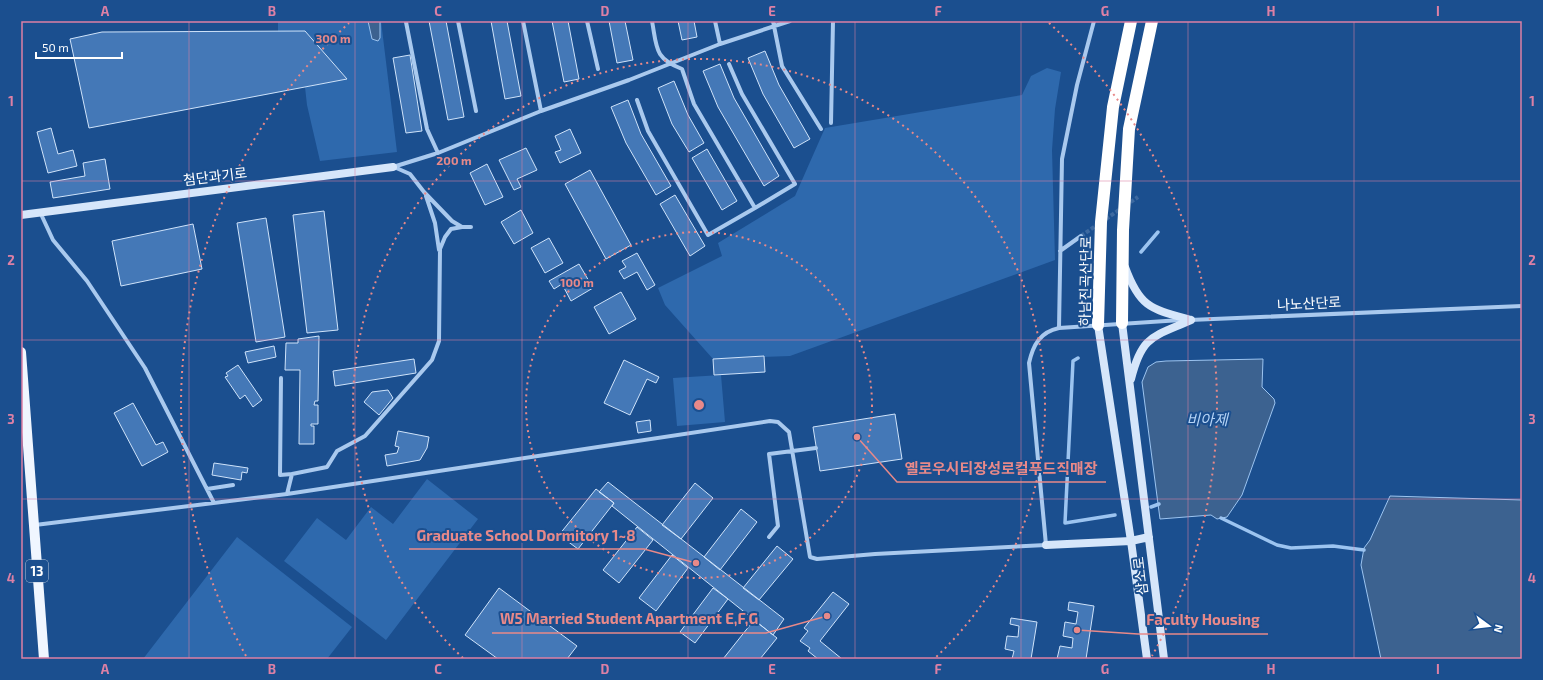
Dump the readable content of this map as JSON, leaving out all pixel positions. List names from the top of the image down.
{
  "streets": {
    "highway": ["하남진곡산단로"],
    "main road": ["13"],
    "street": ["첨단과기로", "나노산단로", "삼소로"]
  },
  "crossings": [
    ["하남진곡산단로", "나노산단로"],
    ["하남진곡산단로", "삼소로"]
  ],
  "water": ["비아제"],
  "places": [
    "옐로우시티장성로컬푸드직매장",
    "Graduate School Dormitory 1~8",
    "W5 Married Student Apartment E,F,G",
    "Faculty Housing"
  ],
  "scale_bar": "50 m",
  "north": "right",
  "grid": {
    "columns": [
      "A",
      "B",
      "C",
      "D",
      "E",
      "F",
      "G",
      "H",
      "I"
    ],
    "rows": [
      "1",
      "2",
      "3",
      "4"
    ]
  },
  "rings": ["300 m", "200 m", "100 m"]
}
